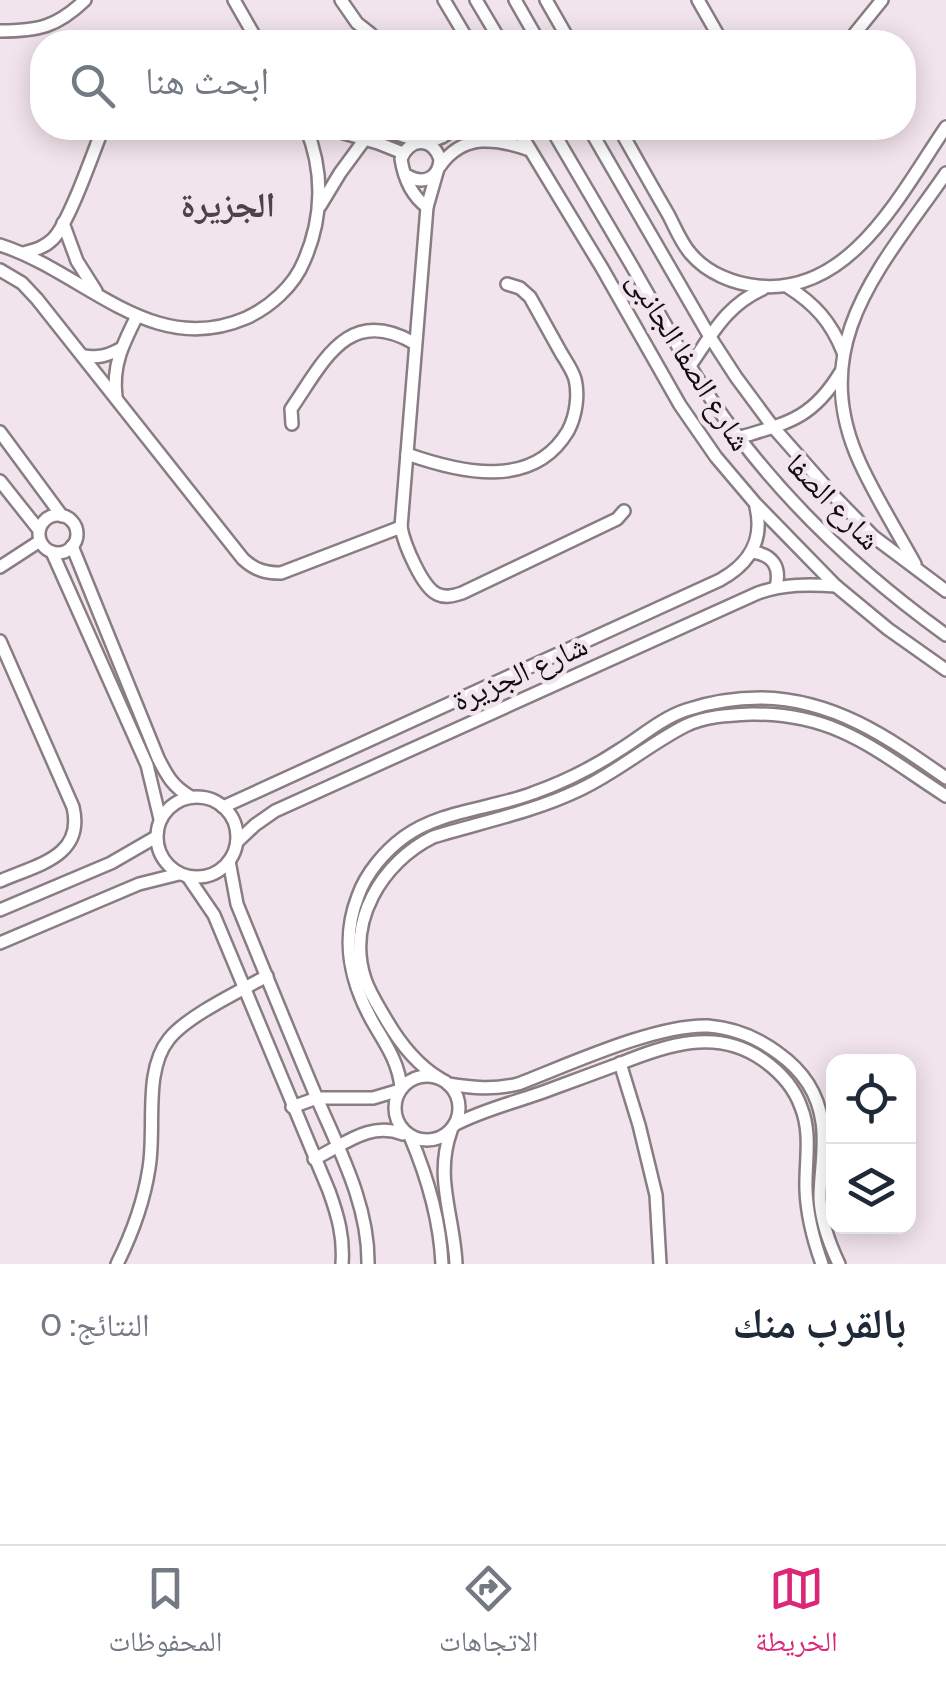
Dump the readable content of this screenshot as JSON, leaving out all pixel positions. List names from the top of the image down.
{
  "streets": {
    "street": ["شارع الصفا الجانبى", "شارع الصفا", "شارع الجزيرة"]
  },
  "crossings": [
    ["شارع الصفا الجانبى", "شارع الجزيرة"]
  ],
  "districts": ["الجزيرة"],
  "page": {
    "search": "ابحث هنا",
    "heading": ["بالقرب منك", "النتائج: 0"],
    "nav": ["الخريطة", "الاتجاهات", "المحفوظات"]
  }
}
